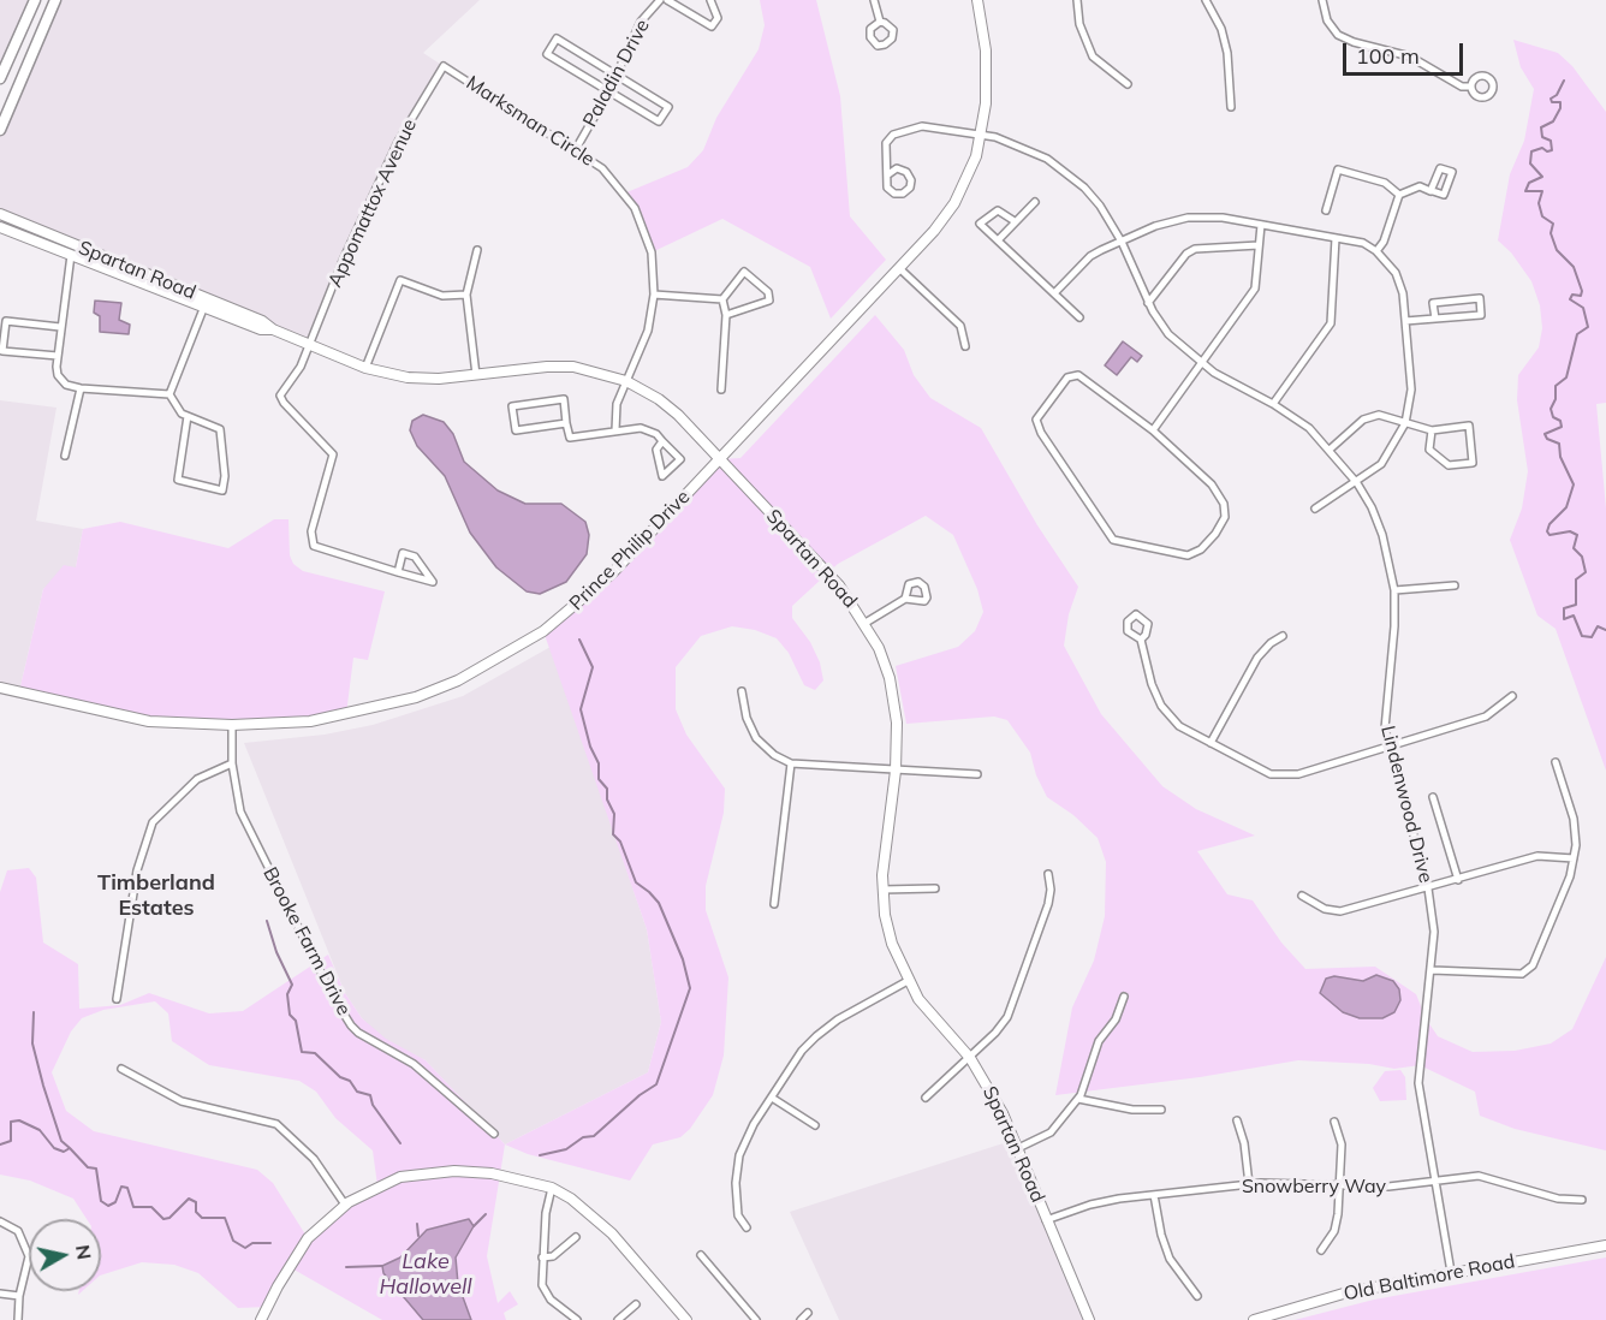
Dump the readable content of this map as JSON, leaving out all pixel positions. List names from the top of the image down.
{
  "streets": {
    "street": [
      "Paladin Drive",
      "Marksman Circle",
      "Appomattox Avenue",
      "Spartan Road",
      "Prince Philip Drive",
      "Lindenwood Drive",
      "Brooke Farm Drive",
      "Snowberry Way",
      "Old Baltimore Road"
    ]
  },
  "crossings": [
    ["Paladin Drive", "Marksman Circle"],
    ["Marksman Circle", "Appomattox Avenue"],
    ["Marksman Circle", "Spartan Road"],
    ["Appomattox Avenue", "Spartan Road"],
    ["Spartan Road", "Prince Philip Drive"],
    ["Spartan Road", "Snowberry Way"],
    ["Prince Philip Drive", "Lindenwood Drive"],
    ["Prince Philip Drive", "Brooke Farm Drive"],
    ["Lindenwood Drive", "Snowberry Way"],
    ["Lindenwood Drive", "Old Baltimore Road"]
  ],
  "districts": ["Timberland Estates"],
  "water": ["Lake Hallowell"],
  "scale_bar": "100 m",
  "north": "right"
}
